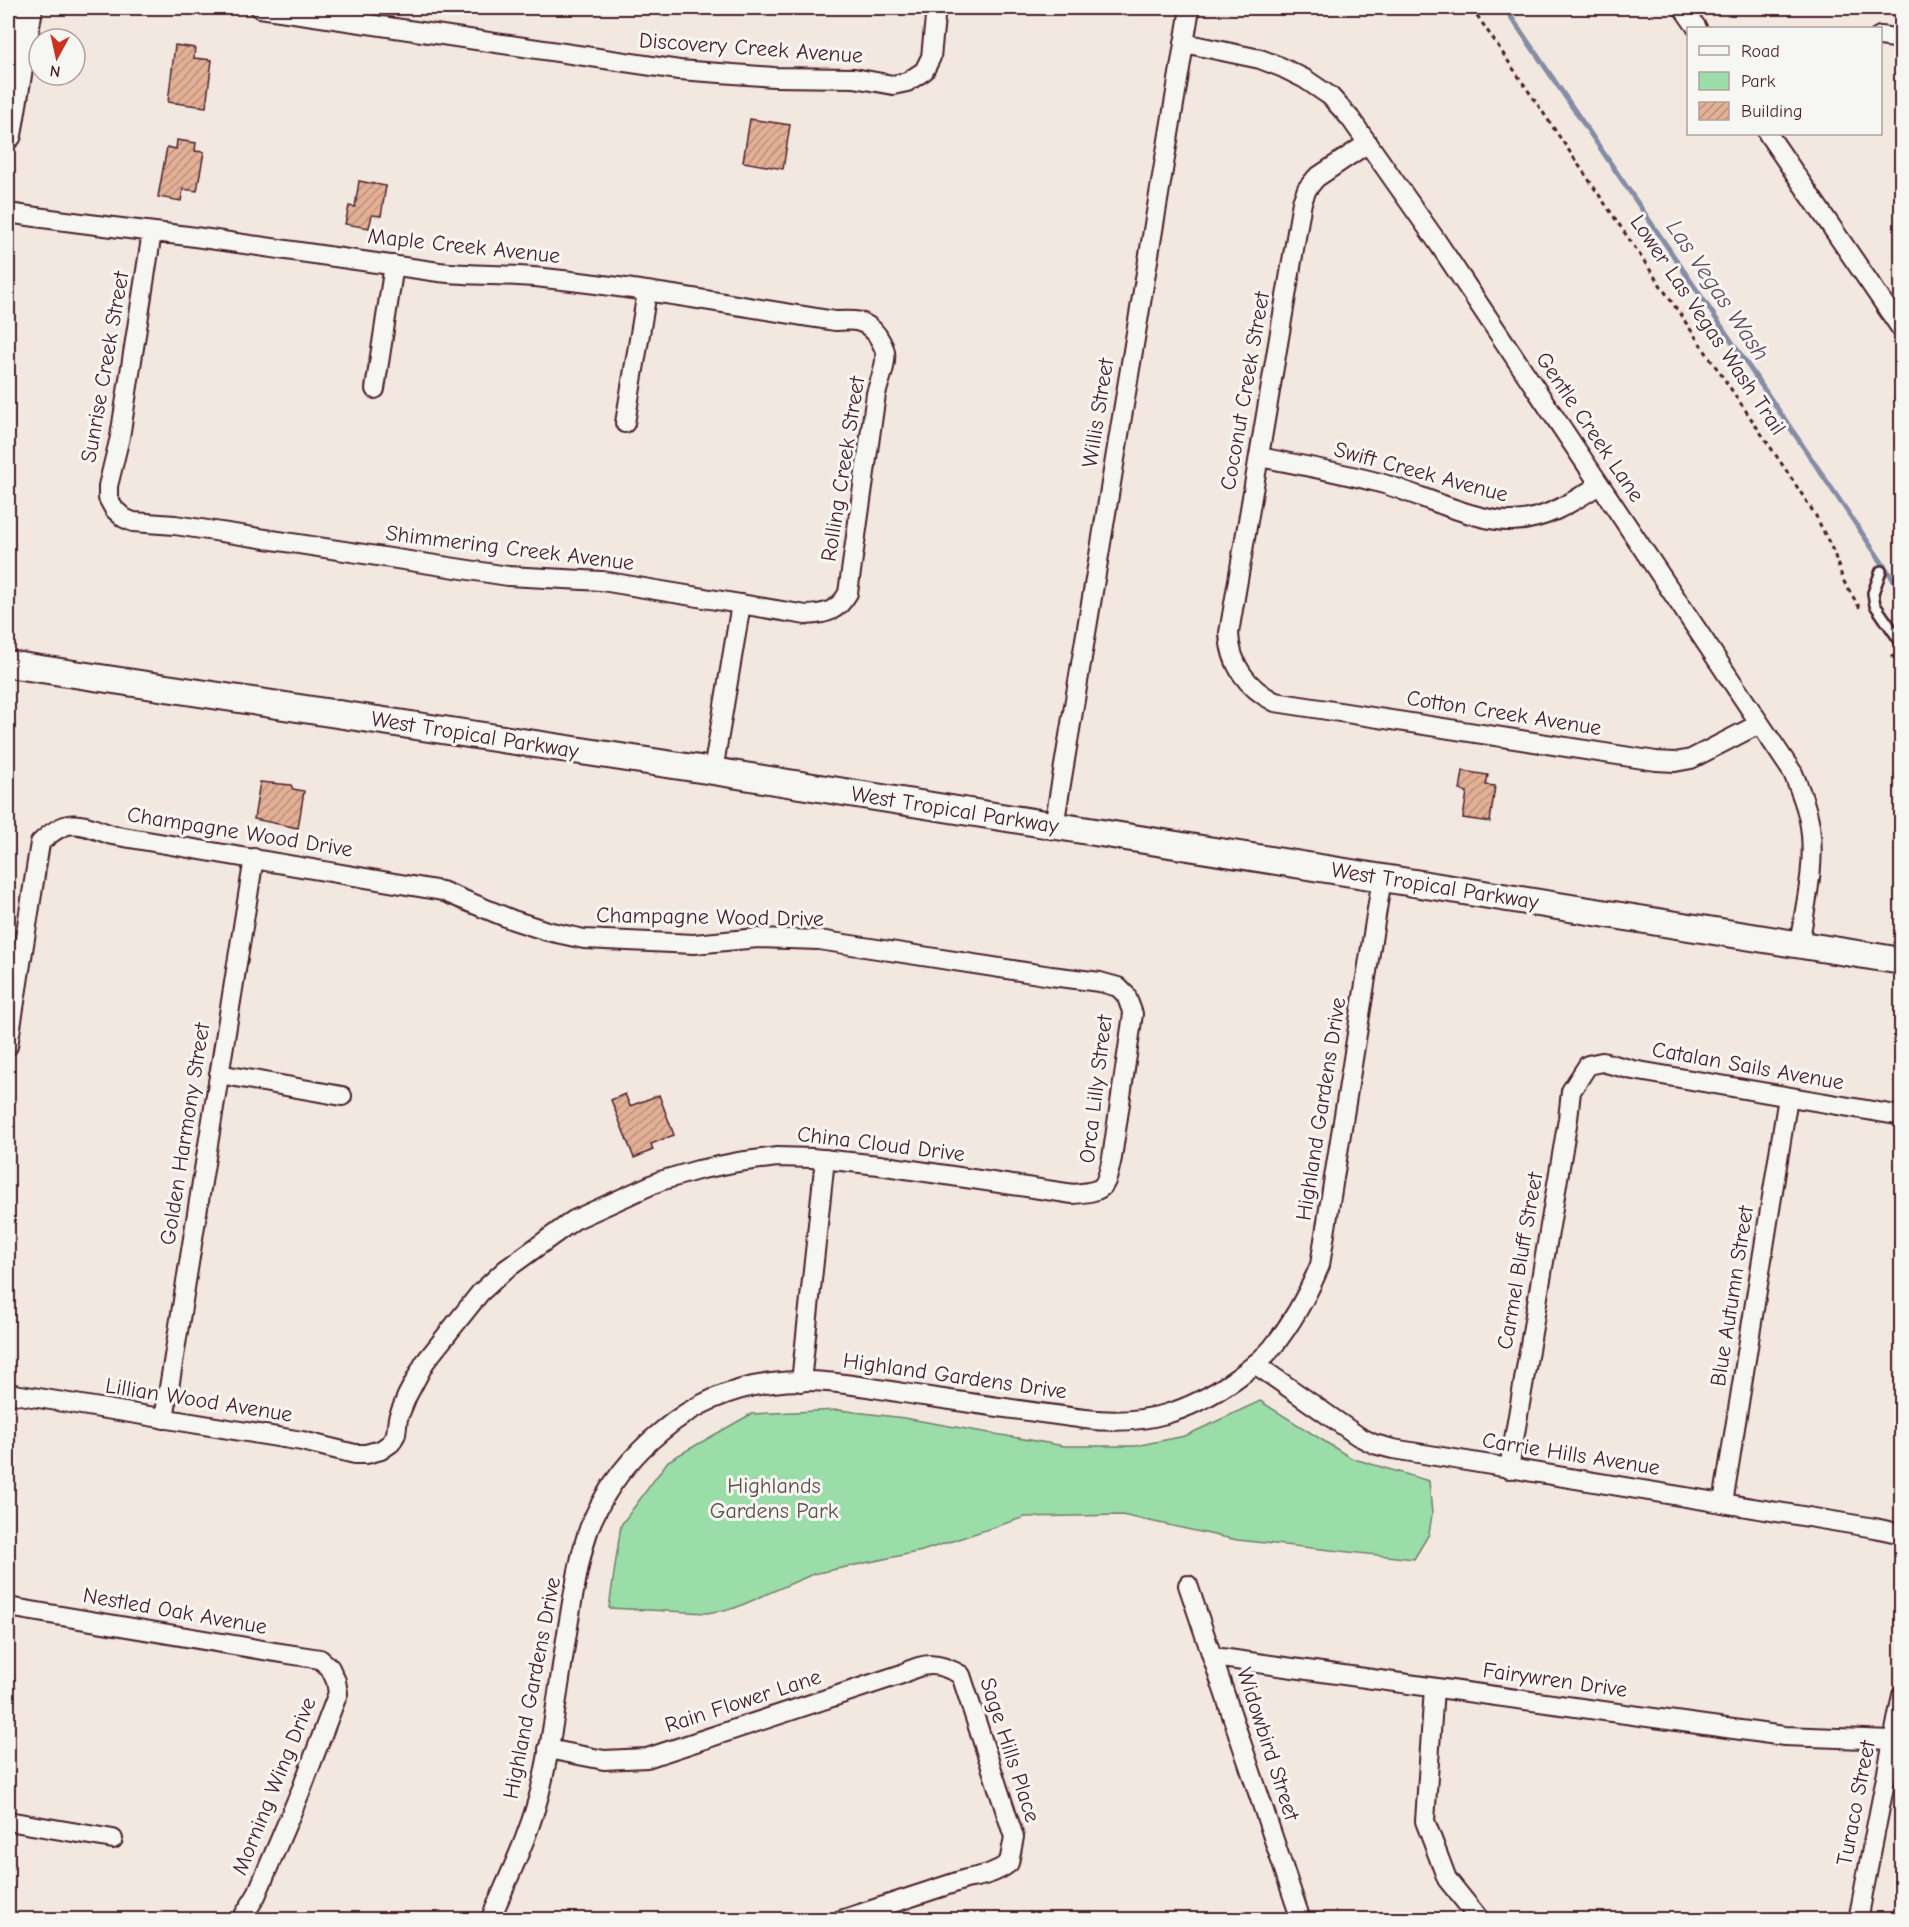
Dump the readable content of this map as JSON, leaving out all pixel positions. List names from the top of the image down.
{
  "streets": {
    "main road": ["West Tropical Parkway"],
    "street": [
      "Discovery Creek Avenue",
      "Maple Creek Avenue",
      "Sunrise Creek Street",
      "Coconut Creek Street",
      "Willis Street",
      "Gentle Creek Lane",
      "Rolling Creek Street",
      "Swift Creek Avenue",
      "Shimmering Creek Avenue",
      "Cotton Creek Avenue",
      "Champagne Wood Drive",
      "Catalan Sails Avenue",
      "Orca Lilly Street",
      "Highland Gardens Drive",
      "Golden Harmony Street",
      "China Cloud Drive",
      "Carmel Bluff Street",
      "Blue Autumn Street",
      "Lillian Wood Avenue",
      "Carrie Hills Avenue",
      "Nestled Oak Avenue",
      "Fairywren Drive",
      "Rain Flower Lane",
      "Widowbird Street",
      "Sage Hills Place",
      "Morning Wing Drive",
      "Turaco Street"
    ],
    "path": ["Lower Las Vegas Wash Trail"]
  },
  "crossings": [
    ["Maple Creek Avenue", "Sunrise Creek Street"],
    ["Maple Creek Avenue", "Rolling Creek Street"],
    ["Sunrise Creek Street", "Shimmering Creek Avenue"],
    ["Coconut Creek Street", "Gentle Creek Lane"],
    ["Coconut Creek Street", "Swift Creek Avenue"],
    ["Coconut Creek Street", "Cotton Creek Avenue"],
    ["Willis Street", "Gentle Creek Lane"],
    ["Willis Street", "West Tropical Parkway"],
    ["Gentle Creek Lane", "Swift Creek Avenue"],
    ["Gentle Creek Lane", "Cotton Creek Avenue"],
    ["Gentle Creek Lane", "West Tropical Parkway"],
    ["Rolling Creek Street", "Shimmering Creek Avenue"],
    ["West Tropical Parkway", "Highland Gardens Drive"],
    ["Champagne Wood Drive", "Orca Lilly Street"],
    ["Champagne Wood Drive", "Golden Harmony Street"],
    ["Catalan Sails Avenue", "Carmel Bluff Street"],
    ["Catalan Sails Avenue", "Blue Autumn Street"],
    ["Orca Lilly Street", "China Cloud Drive"],
    ["Highland Gardens Drive", "Carrie Hills Avenue"],
    ["Highland Gardens Drive", "Rain Flower Lane"],
    ["Golden Harmony Street", "Lillian Wood Avenue"],
    ["China Cloud Drive", "Lillian Wood Avenue"],
    ["Carmel Bluff Street", "Carrie Hills Avenue"],
    ["Blue Autumn Street", "Carrie Hills Avenue"],
    ["Nestled Oak Avenue", "Morning Wing Drive"],
    ["Fairywren Drive", "Widowbird Street"],
    ["Fairywren Drive", "Turaco Street"],
    ["Rain Flower Lane", "Sage Hills Place"]
  ],
  "water": ["Las Vegas Wash"],
  "parks": ["Highlands Gardens Park"],
  "legend": ["Road", "Park", "Building"],
  "north": "bottom"
}
